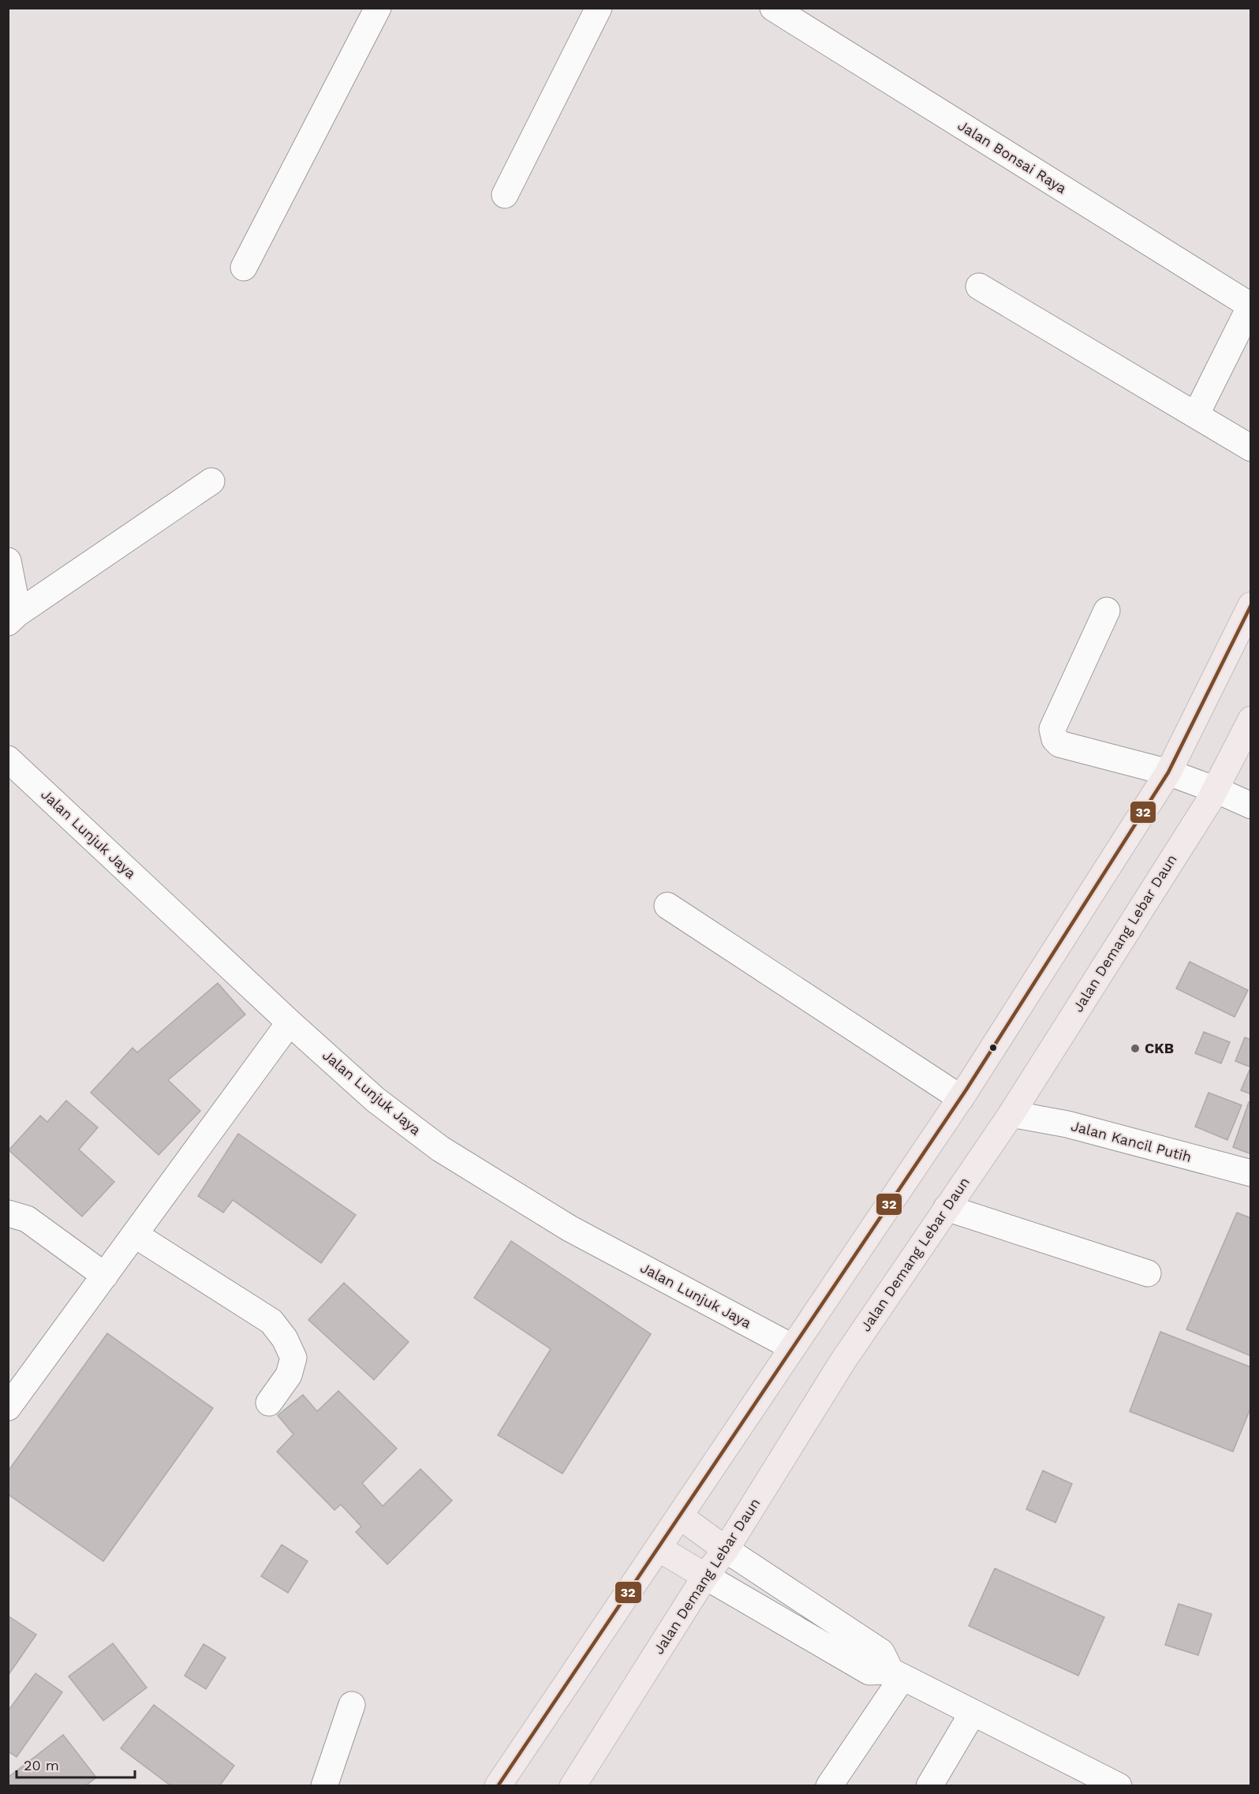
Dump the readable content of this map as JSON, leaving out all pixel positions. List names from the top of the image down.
{
  "streets": {
    "highway": ["Jalan Demang Lebar Daun"],
    "street": ["Jalan Bonsai Raya", "Jalan Lunjuk Jaya", "Jalan Kancil Putih"]
  },
  "crossings": [
    ["Jalan Demang Lebar Daun", "Jalan Kancil Putih"]
  ],
  "places": ["CKB"],
  "lines": ["transit line 32"],
  "scale_bar": "20 m"
}
